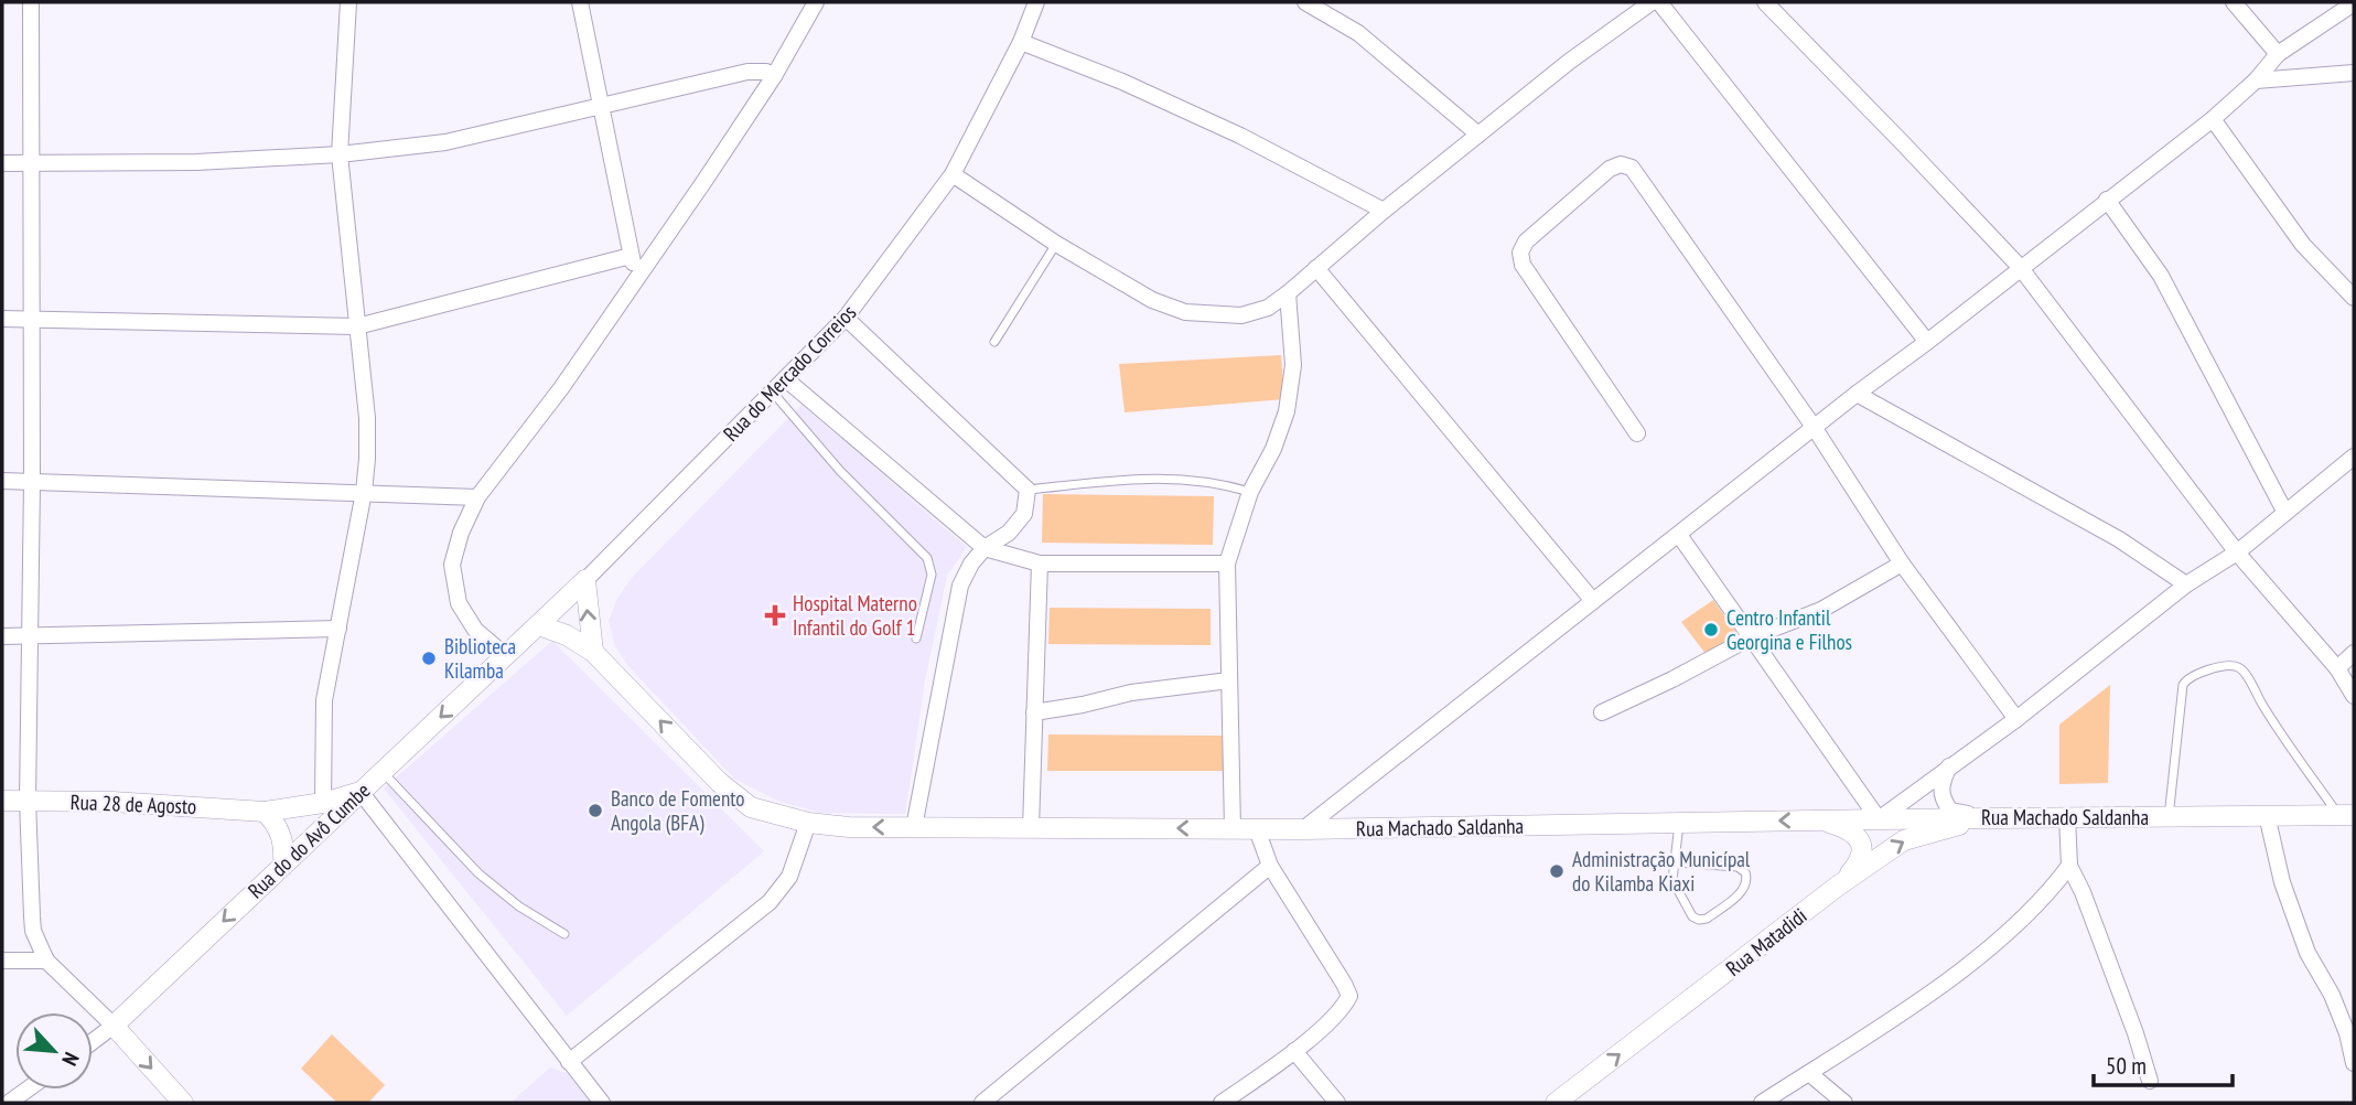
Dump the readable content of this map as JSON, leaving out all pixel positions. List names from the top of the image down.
{
  "streets": {
    "street": [
      "Rua do Mercado Correios",
      "Rua 28 de Agosto",
      "Rua Machado Saldanha",
      "Rua do do Avô Cumbe",
      "Rua Matadidi"
    ]
  },
  "crossings": [
    ["Rua do Mercado Correios", "Rua Machado Saldanha"],
    ["Rua do Mercado Correios", "Rua do do Avô Cumbe"],
    ["Rua 28 de Agosto", "Rua do do Avô Cumbe"],
    ["Rua Machado Saldanha", "Rua do do Avô Cumbe"],
    ["Rua Machado Saldanha", "Rua Matadidi"]
  ],
  "one_way": ["Rua Machado Saldanha", "Rua do do Avô Cumbe"],
  "places": {
    "health": ["Hospital Materno Infantil do Golf 1"],
    "other": [
      "Centro Infantil Georgina e Filhos",
      "Biblioteca Kilamba",
      "Banco de Fomento Angola (BFA)",
      "Administração Municípal do Kilamba Kiaxi"
    ]
  },
  "scale_bar": "50 m",
  "north": "bottom right"
}
